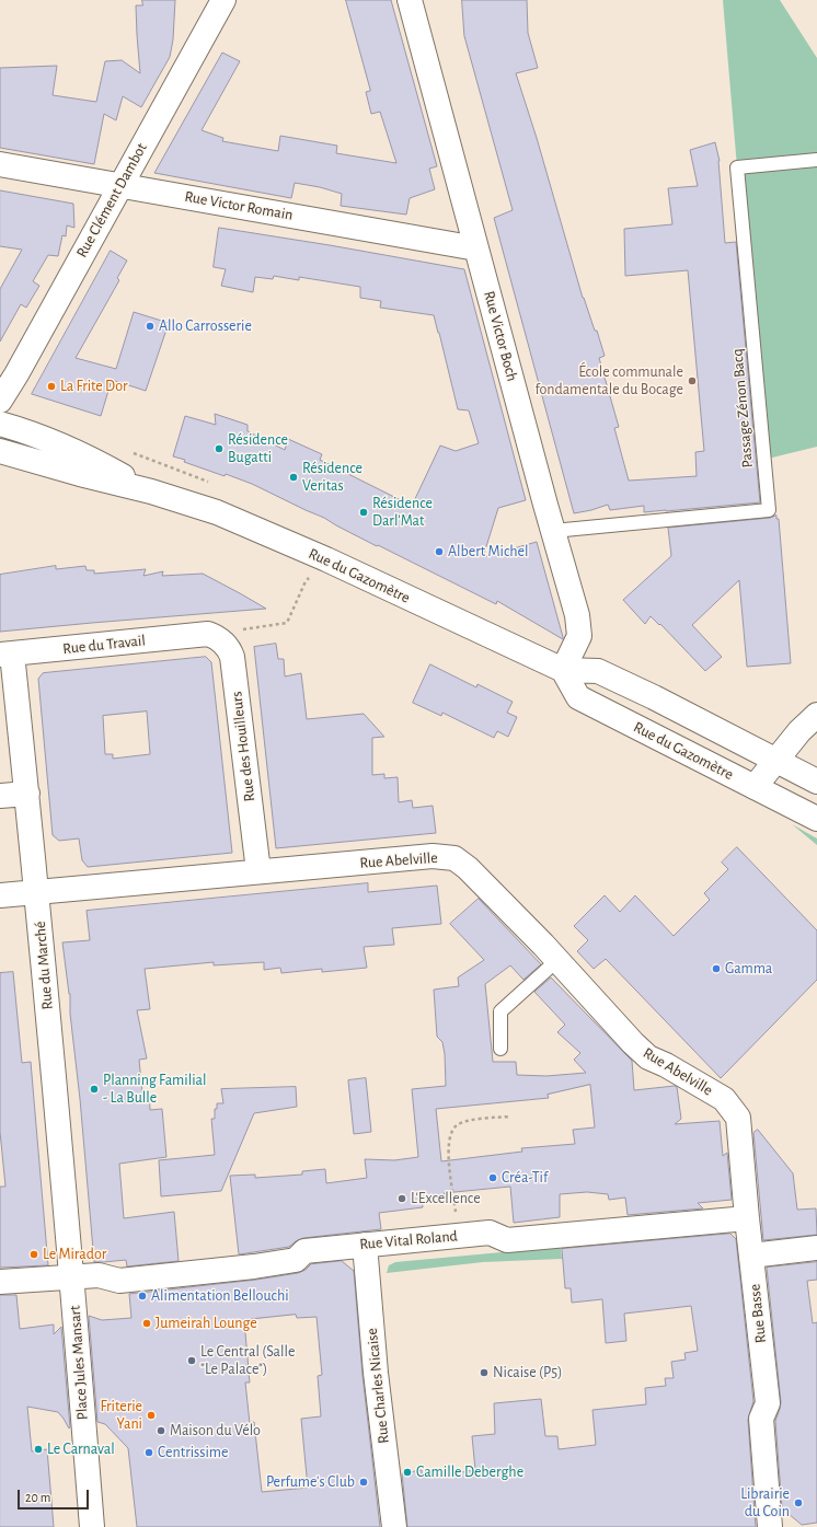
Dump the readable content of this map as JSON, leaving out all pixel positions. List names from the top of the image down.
{
  "streets": {
    "street": [
      "Rue Clément Dambot",
      "Rue Victor Romain",
      "Rue Victor Boch",
      "Rue du Gazomètre",
      "Rue du Travail",
      "Rue des Houilleurs",
      "Rue Abelville",
      "Rue du Marché",
      "Rue Vital Roland",
      "Rue Basse",
      "Place Jules Mansart",
      "Rue Charles Nicaise"
    ],
    "lane": ["Passage Zénon Bacq"]
  },
  "crossings": [
    ["Rue Clément Dambot", "Rue Victor Romain"],
    ["Rue Victor Romain", "Rue Victor Boch"],
    ["Rue Victor Boch", "Passage Zénon Bacq"],
    ["Rue Victor Boch", "Rue du Gazomètre"],
    ["Rue du Travail", "Rue des Houilleurs"],
    ["Rue du Travail", "Rue du Marché"],
    ["Rue des Houilleurs", "Rue Abelville"],
    ["Rue Abelville", "Rue du Marché"],
    ["Rue Abelville", "Rue Basse"],
    ["Rue du Marché", "Rue Vital Roland"],
    ["Rue du Marché", "Place Jules Mansart"],
    ["Rue Vital Roland", "Rue Basse"],
    ["Rue Vital Roland", "Place Jules Mansart"],
    ["Rue Vital Roland", "Rue Charles Nicaise"]
  ],
  "places": [
    "Allo Carrosserie",
    "École communale fondamentale du Bocage",
    "La Frite Dor",
    "Résidence Bugatti",
    "Résidence Veritas",
    "Résidence Darl'Mat",
    "Albert Michel",
    "Gamma",
    "Planning Familial - La Bulle",
    "Créa-Tif",
    "L'Excellence",
    "Le Mirador",
    "Alimentation Bellouchi",
    "Jumeirah Lounge",
    "Le Central (Salle \"Le Palace\")",
    "Nicaise (P5)",
    "Friterie Yani",
    "Maison du Vélo",
    "Le Carnaval",
    "Centrissime",
    "Camille Deberghe",
    "Perfume's Club",
    "Librairie du Coin"
  ],
  "scale_bar": "20 m"
}
